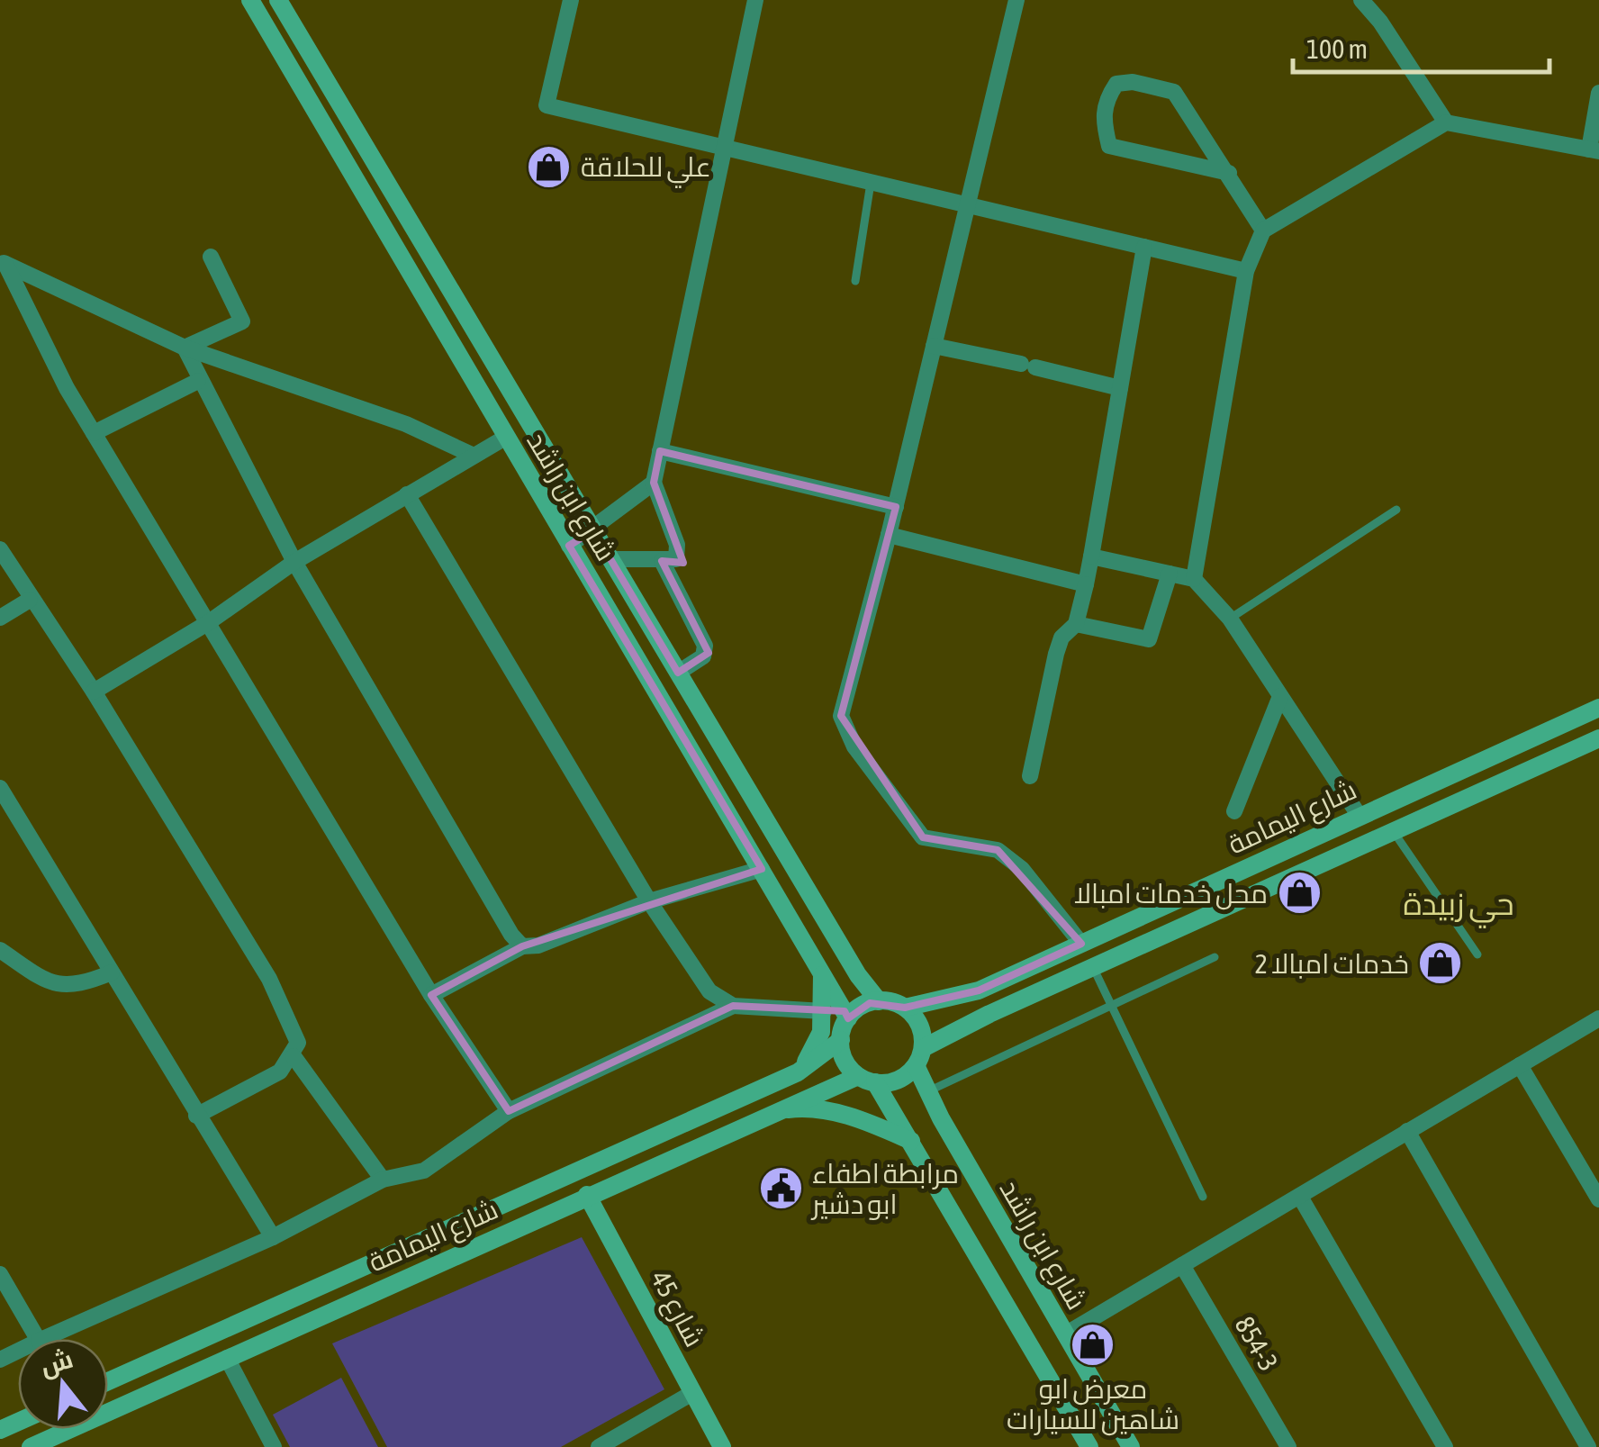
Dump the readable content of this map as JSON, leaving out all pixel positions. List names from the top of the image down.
{
  "streets": {
    "main road": ["شارع ابن راشد", "شارع اليمامة", "شارع 45"],
    "street": ["854-3"]
  },
  "crossings": [
    ["شارع ابن راشد", "شارع اليمامة"],
    ["شارع اليمامة", "شارع 45"]
  ],
  "districts": ["حي زبيدة"],
  "places": {
    "shop": [
      "علي للحلاقة",
      "محل خدمات امبالا",
      "خدمات امبالا 2",
      "معرض ابو شاهين للسيارات"
    ],
    "public building": ["مرابطة اطفاء ابو دشير"]
  },
  "scale_bar": "100 m",
  "north": "top"
}
